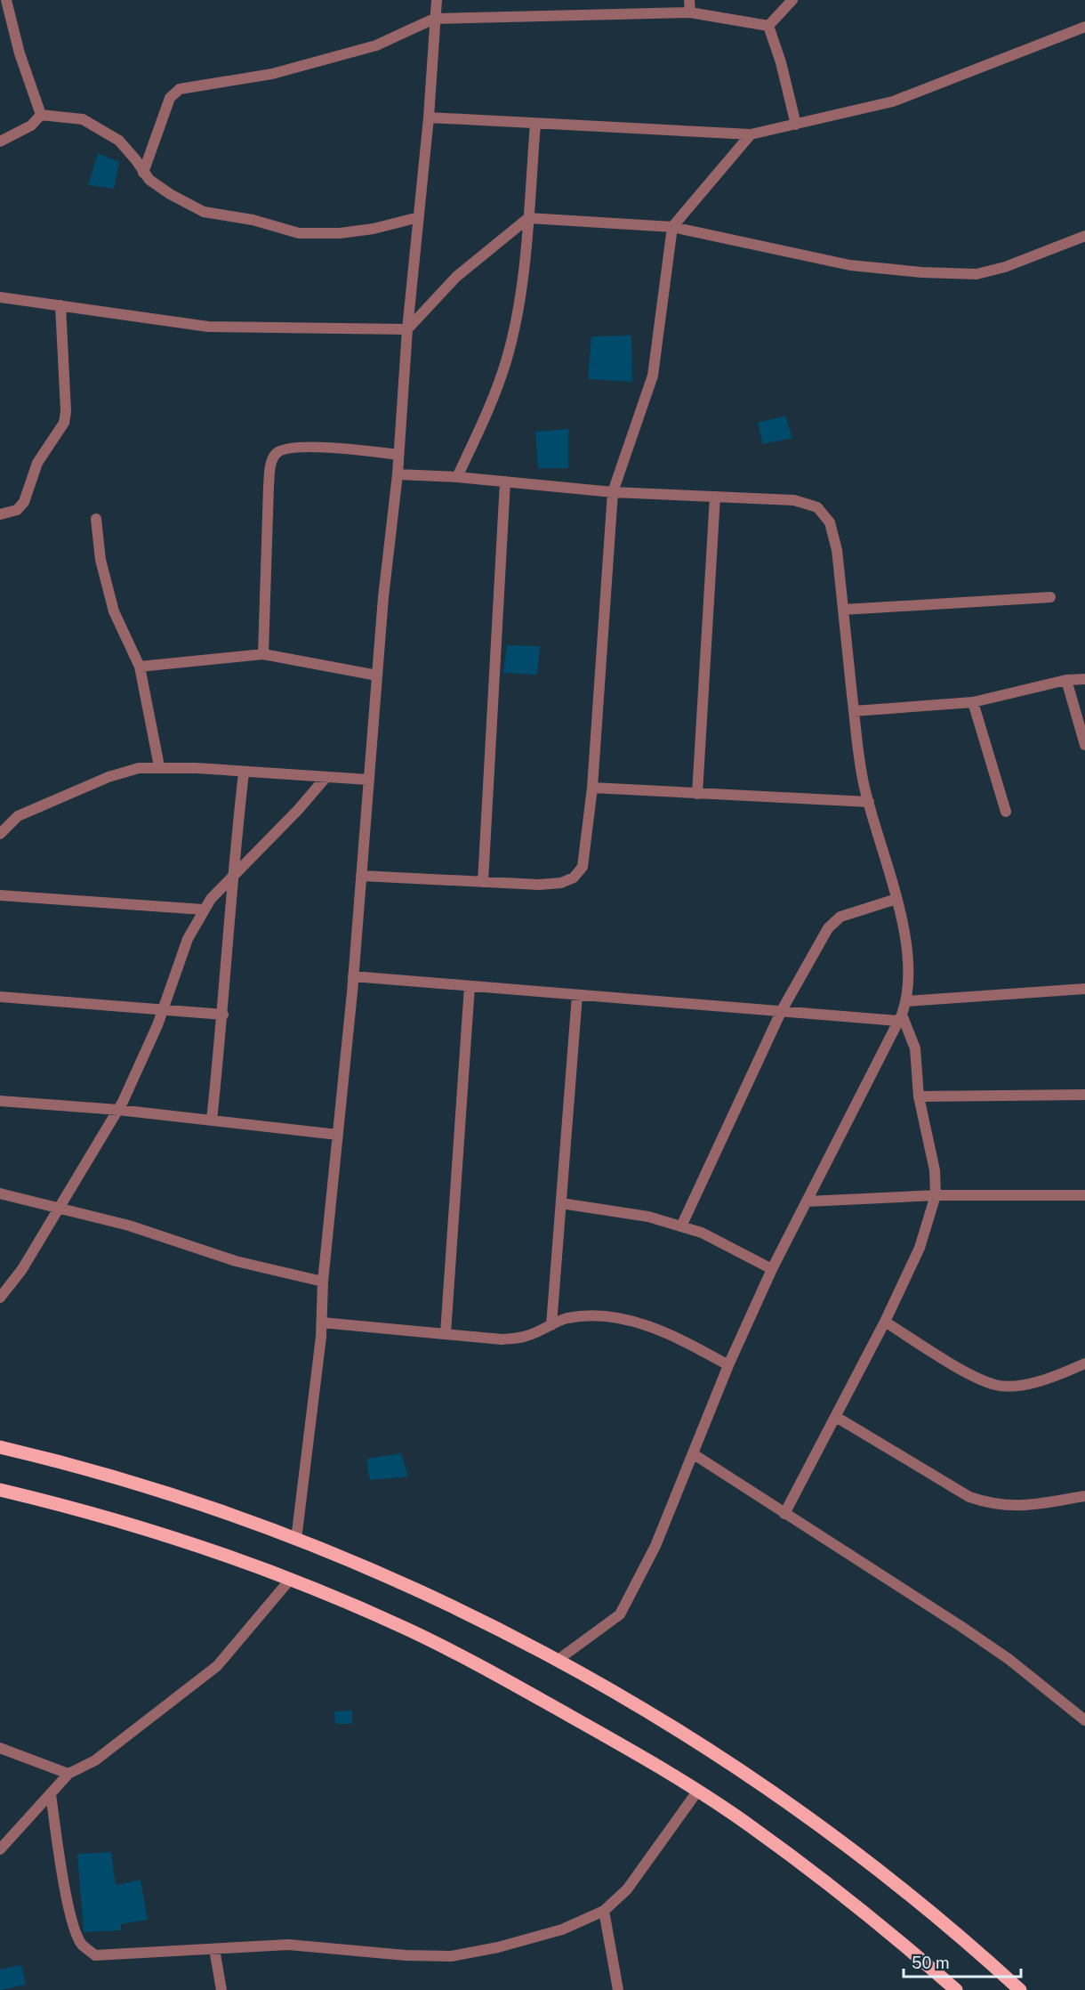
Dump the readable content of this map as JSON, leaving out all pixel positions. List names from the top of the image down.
{
  "scale_bar": "50 m"
}
